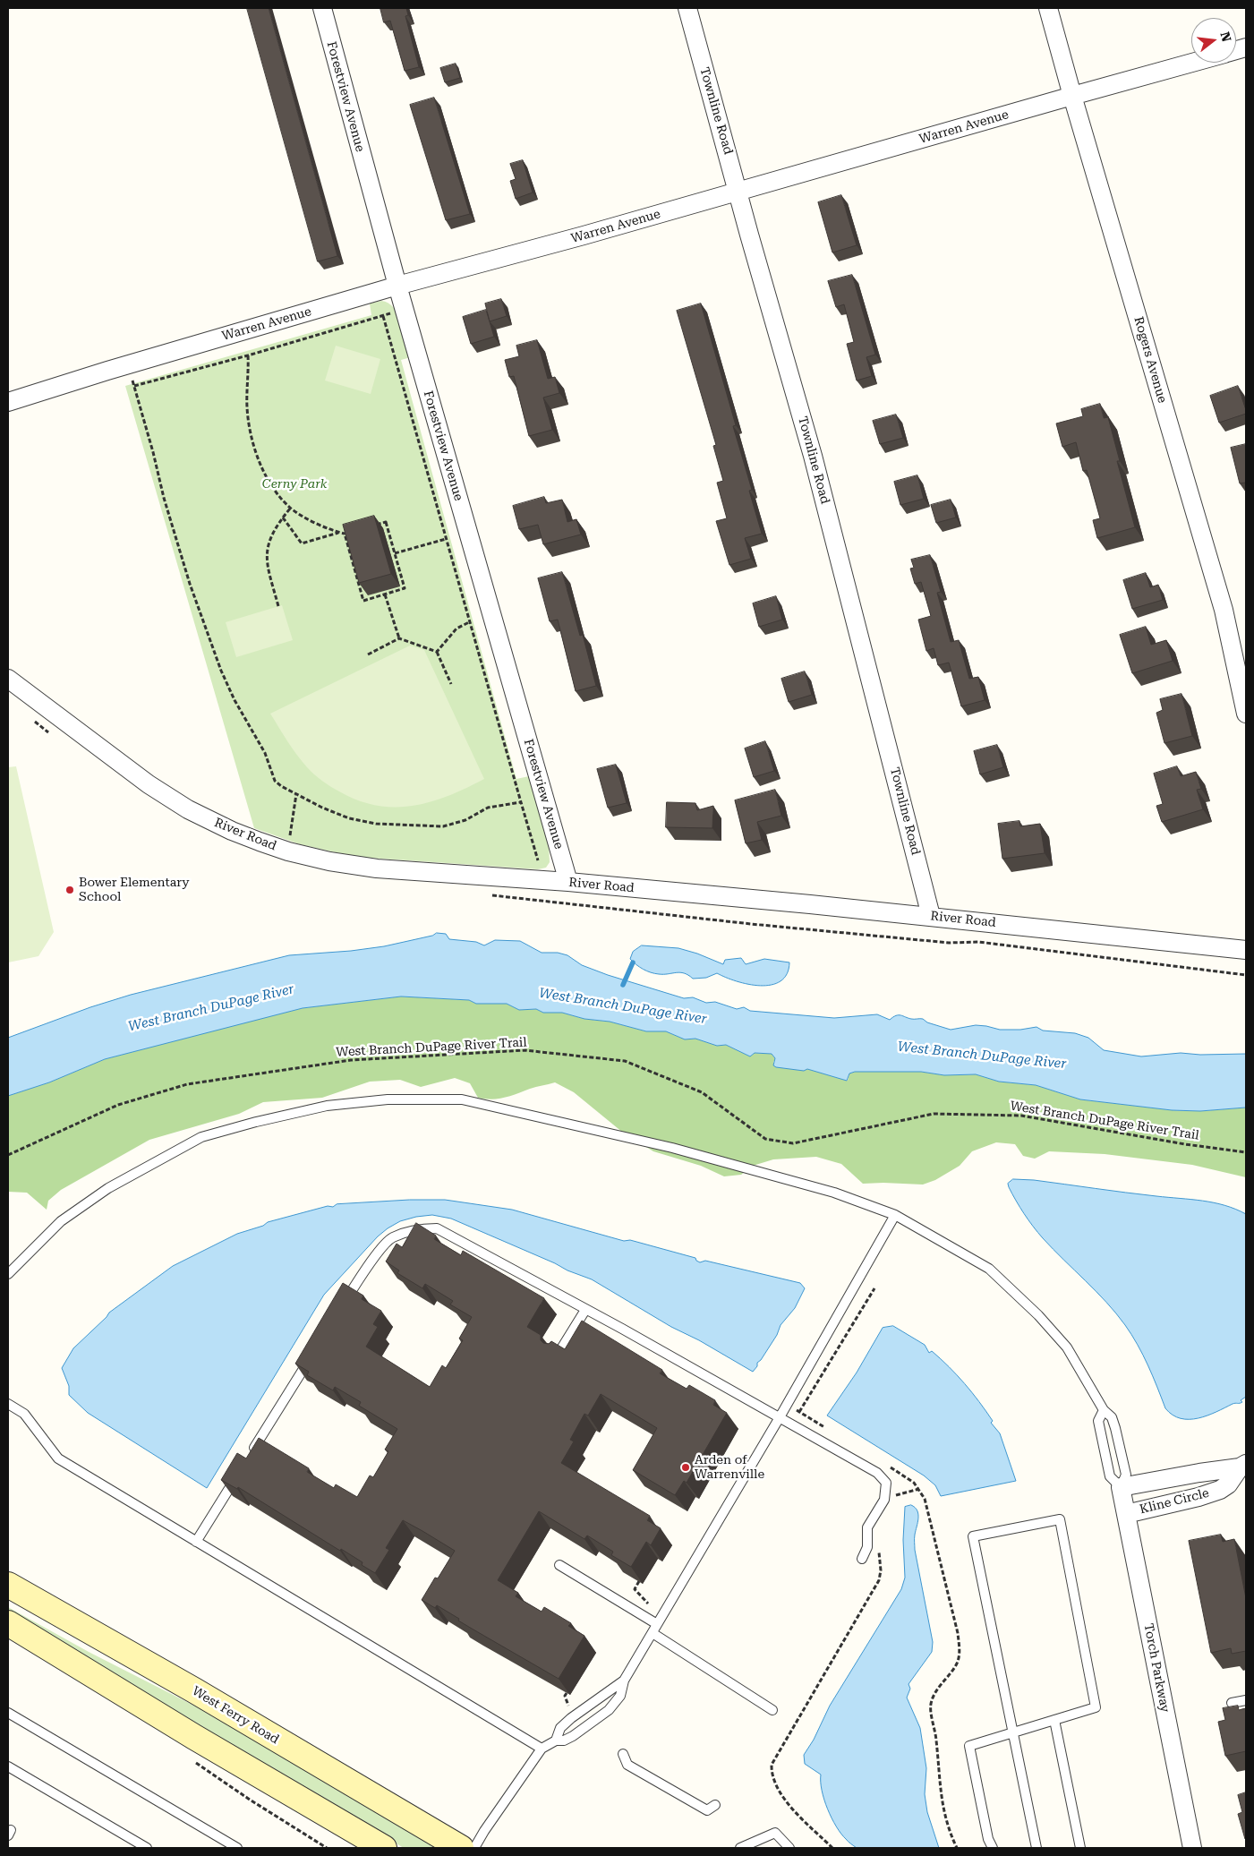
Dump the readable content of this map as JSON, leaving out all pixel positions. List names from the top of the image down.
{
  "streets": {
    "main road": ["West Ferry Road"],
    "street": [
      "Forestview Avenue",
      "Townline Road",
      "Warren Avenue",
      "Rogers Avenue",
      "River Road",
      "Kline Circle",
      "Torch Parkway"
    ],
    "path": ["West Branch DuPage River Trail"]
  },
  "crossings": [
    ["Forestview Avenue", "Warren Avenue"],
    ["Forestview Avenue", "River Road"],
    ["Townline Road", "Warren Avenue"],
    ["Townline Road", "River Road"],
    ["Warren Avenue", "Rogers Avenue"],
    ["Kline Circle", "Torch Parkway"]
  ],
  "water": ["West Branch DuPage River"],
  "parks": ["Cerny Park"],
  "places": ["Bower Elementary School", "Arden of Warrenville"],
  "north": "right"
}
